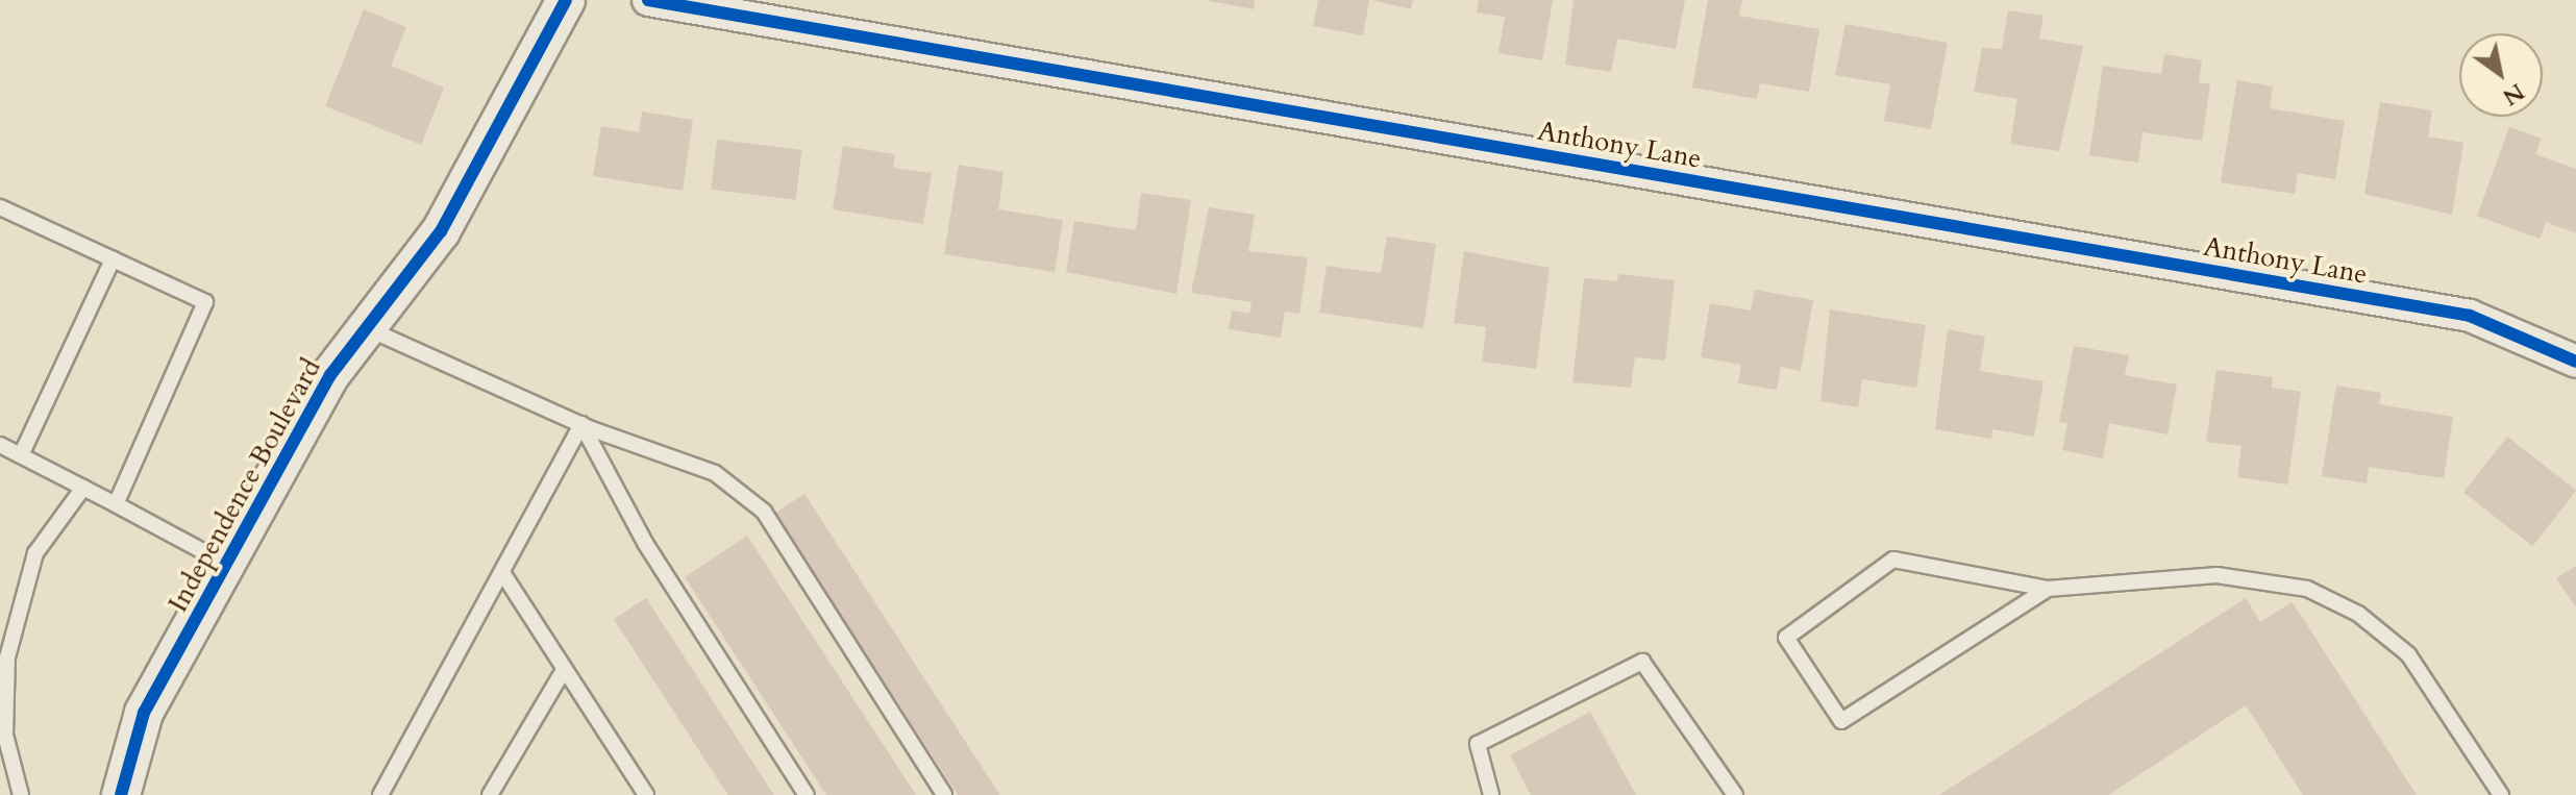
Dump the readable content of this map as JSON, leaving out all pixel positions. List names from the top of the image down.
{
  "streets": {
    "street": ["Anthony Lane", "Independence Boulevard"]
  },
  "north": "bottom right"
}
